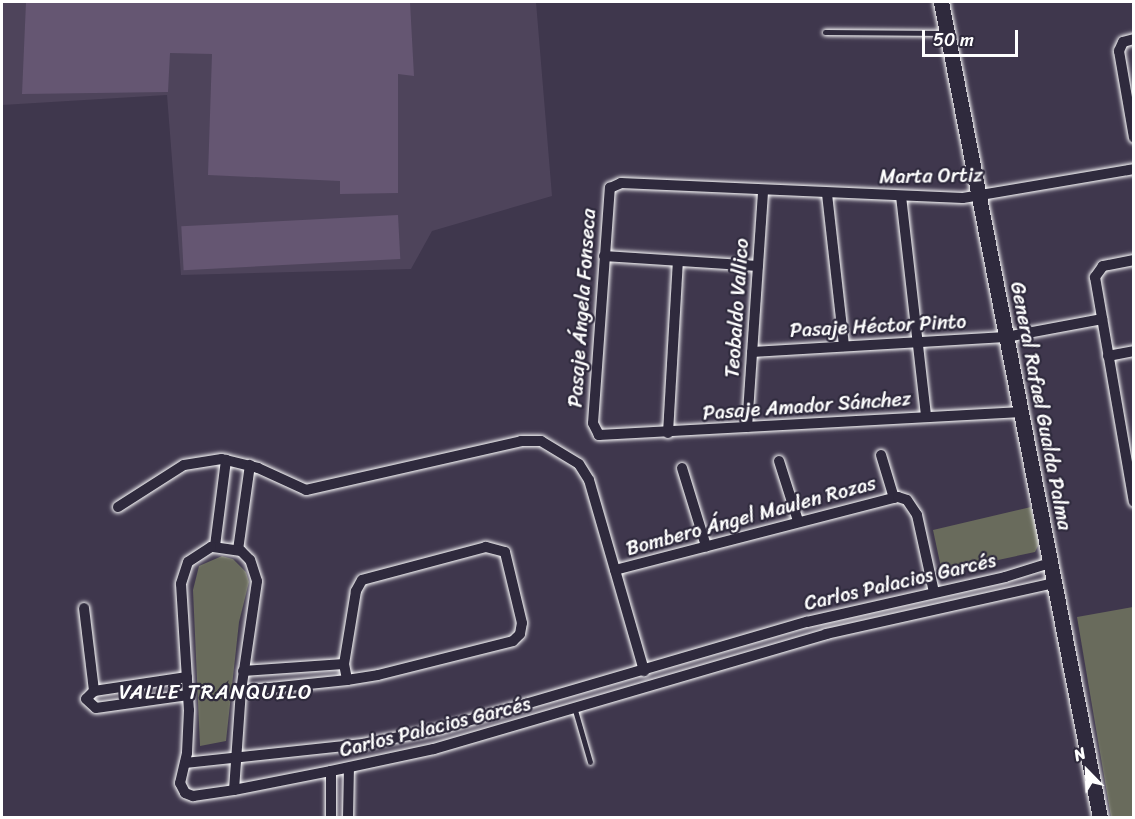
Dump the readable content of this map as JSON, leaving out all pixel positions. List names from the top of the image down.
{
  "streets": {
    "main road": ["General Rafael Gualda Palma"],
    "street": [
      "Marta Ortiz",
      "Pasaje Ángela Fonseca",
      "Teobaldo Vallico",
      "Pasaje Héctor Pinto",
      "Pasaje Amador Sánchez",
      "Bombero Ángel Maulen Rozas",
      "Carlos Palacios Garcés"
    ]
  },
  "crossings": [
    ["Marta Ortiz", "Pasaje Ángela Fonseca"],
    ["Marta Ortiz", "Teobaldo Vallico"],
    ["Marta Ortiz", "General Rafael Gualda Palma"],
    ["Pasaje Ángela Fonseca", "Pasaje Amador Sánchez"],
    ["Teobaldo Vallico", "Pasaje Héctor Pinto"],
    ["Teobaldo Vallico", "Pasaje Amador Sánchez"],
    ["Pasaje Héctor Pinto", "General Rafael Gualda Palma"],
    ["Pasaje Amador Sánchez", "General Rafael Gualda Palma"],
    ["General Rafael Gualda Palma", "Carlos Palacios Garcés"],
    ["Bombero Ángel Maulen Rozas", "Carlos Palacios Garcés"]
  ],
  "districts": ["VALLE TRANQUILO"],
  "scale_bar": "50 m",
  "north": "top left"
}
